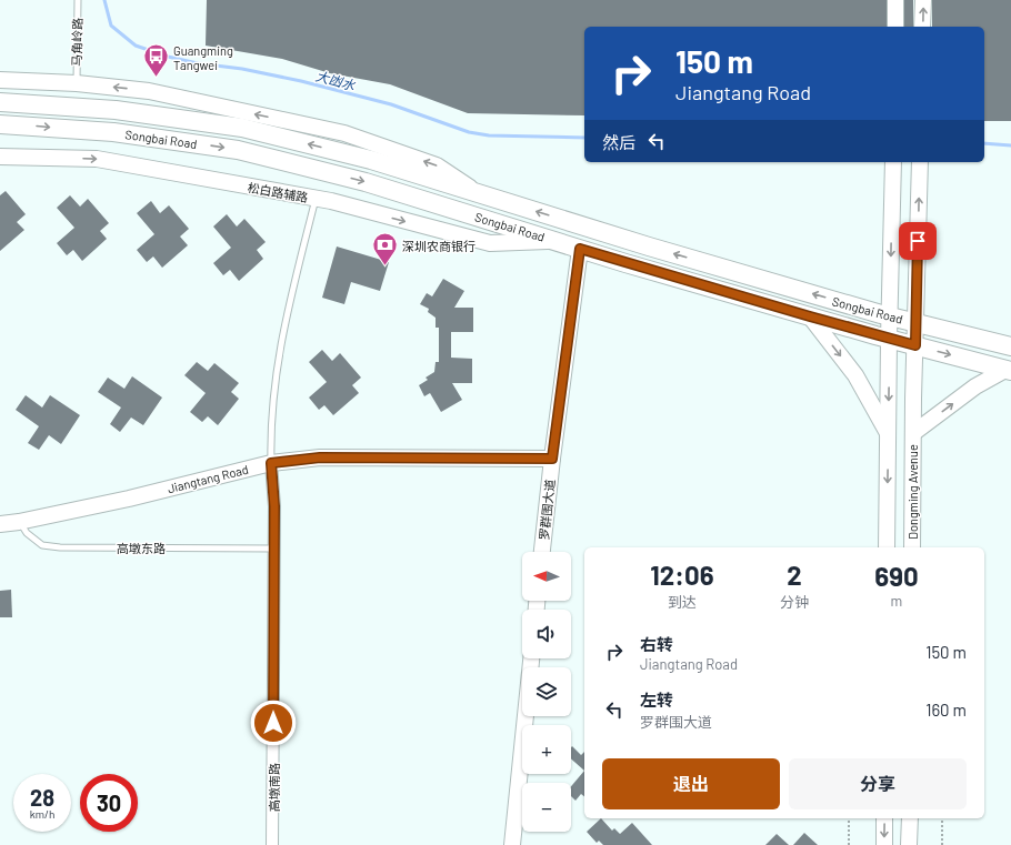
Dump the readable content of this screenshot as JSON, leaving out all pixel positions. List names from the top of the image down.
{
  "streets": {
    "main road": [
      "Songbai Road",
      "松白路辅路",
      "Jiangtang Road",
      "Dongming Avenue",
      "罗群围大道"
    ],
    "street": ["高墩南路"],
    "lane": ["马角岭路", "高墩东路"]
  },
  "crossings": [
    ["Songbai Road", "松白路辅路"],
    ["Songbai Road", "Dongming Avenue"],
    ["Songbai Road", "罗群围大道"],
    ["Jiangtang Road", "罗群围大道"],
    ["Jiangtang Road", "高墩东路"],
    ["Jiangtang Road", "高墩南路"],
    ["高墩东路", "高墩南路"]
  ],
  "water": ["大凼水"],
  "places": {
    "bus stop": ["Guangming Tangwei"],
    "bank": ["深圳农商银行"]
  },
  "north": "left",
  "page": {
    "turn": ["150 m", "Jiangtang Road"],
    "then": "然后",
    "eta": [
      "12:06",
      "到达",
      "2",
      "分钟",
      "690",
      "m"
    ],
    "map_buttons": ["+", "−"],
    "list": [
      {
        "name": "右转",
        "note": "Jiangtang Road",
        "value": "150 m"
      },
      {
        "name": "左转",
        "note": "罗群围大道",
        "value": "160 m"
      }
    ],
    "buttons": ["退出", "分享"],
    "speed": "28 km/h",
    "limit": "30"
  }
}
